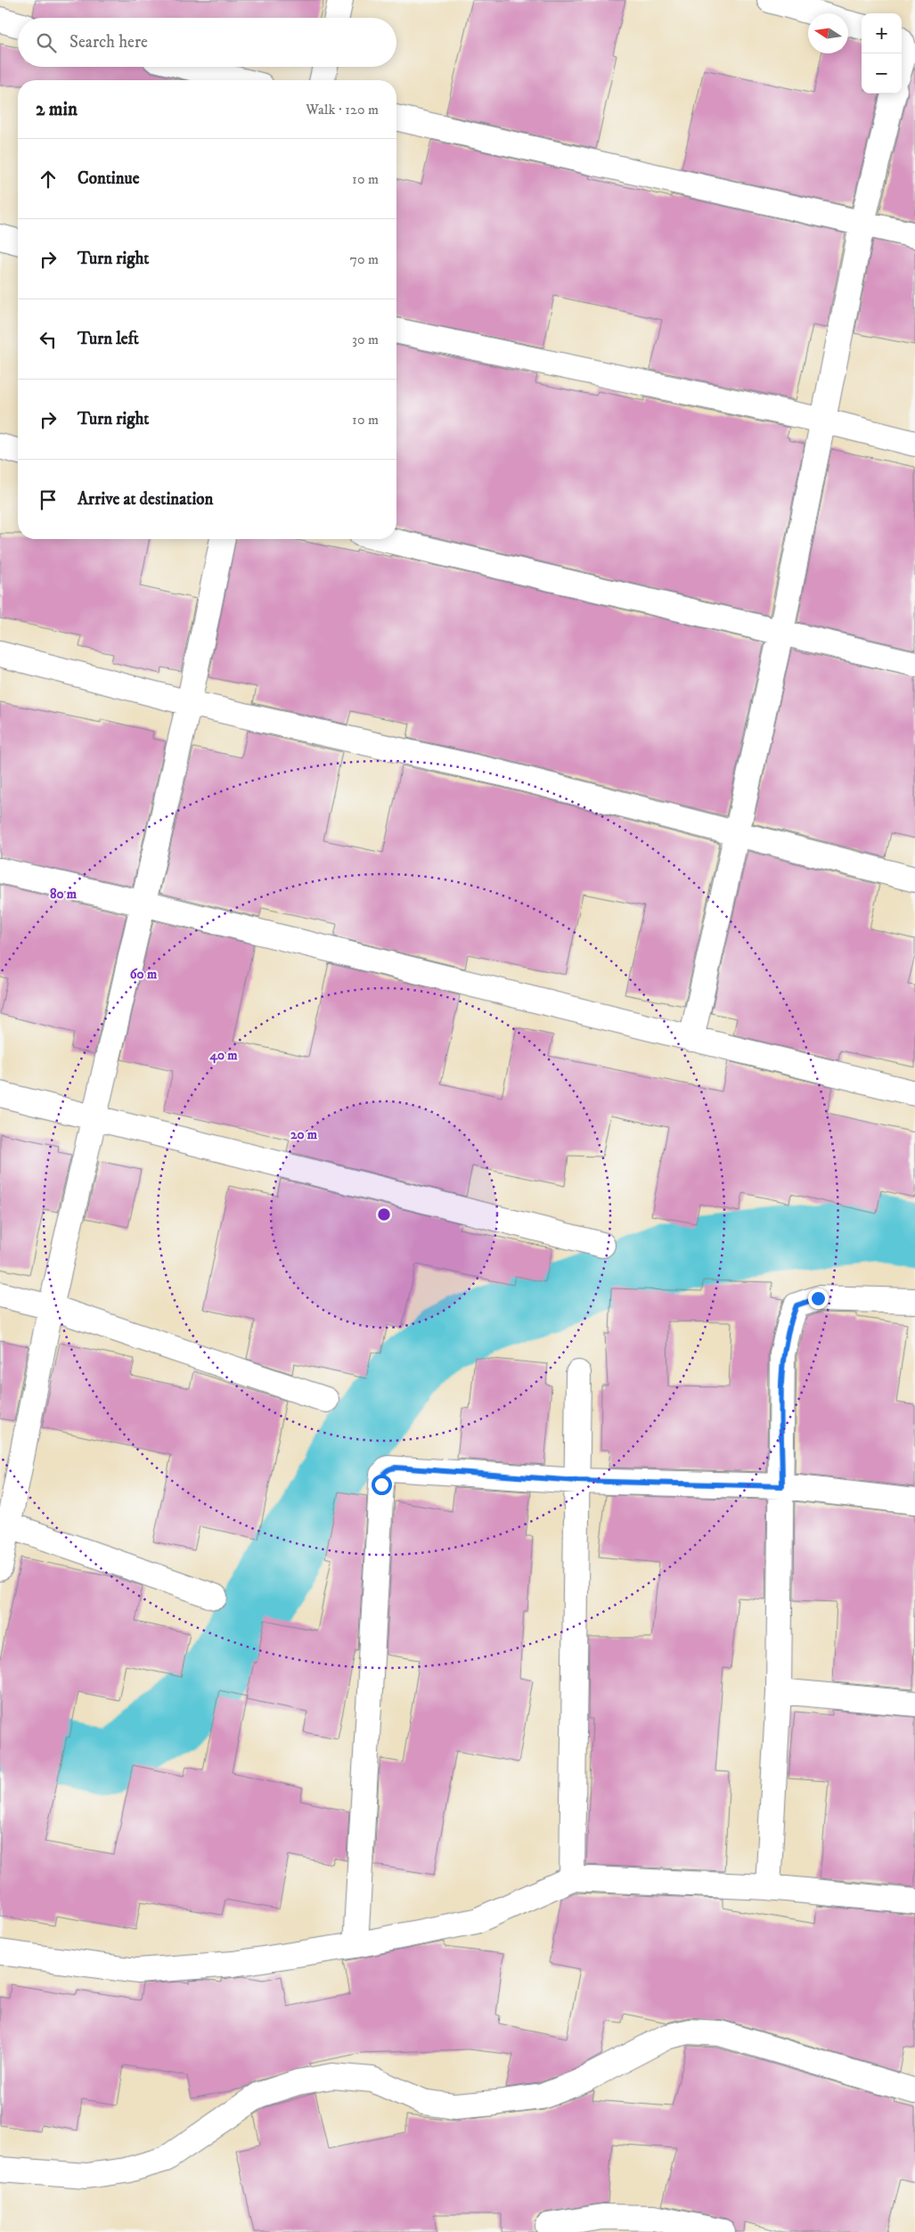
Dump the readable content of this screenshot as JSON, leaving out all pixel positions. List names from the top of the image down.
{
  "north": "left",
  "page": {
    "map_buttons": ["+", "−"],
    "search": "Search here",
    "heading": ["2 min", "Walk · 120 m"],
    "list": [
      ["Continue", "10 m"],
      ["Turn right", "70 m"],
      ["Turn left", "30 m"],
      ["Turn right", "10 m"],
      "Arrive at destination"
    ]
  },
  "rings": [
    "80 m",
    "60 m",
    "40 m",
    "20 m"
  ]
}
